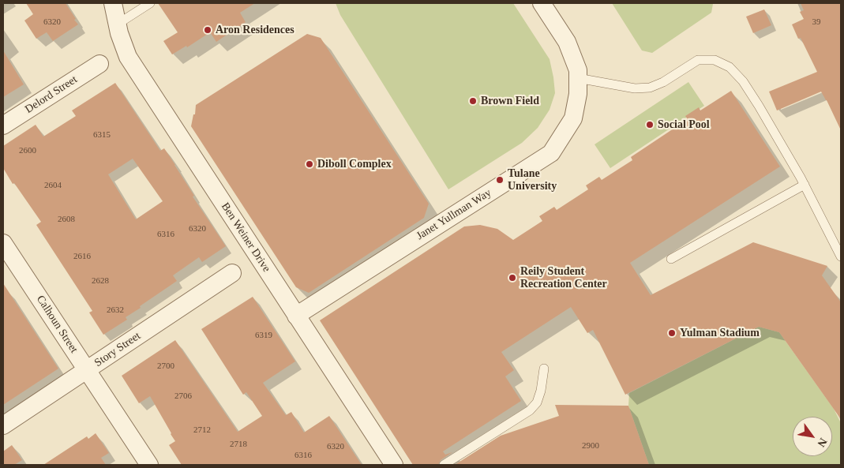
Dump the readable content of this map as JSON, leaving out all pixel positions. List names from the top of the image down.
{
  "streets": {
    "street": [
      "Delord Street",
      "Janet Yullman Way",
      "Ben Weiner Drive",
      "Calhoun Street",
      "Story Street"
    ]
  },
  "crossings": [
    ["Janet Yullman Way", "Ben Weiner Drive"],
    ["Calhoun Street", "Story Street"]
  ],
  "places": [
    "Aron Residences",
    "Brown Field",
    "Social Pool",
    "Diboll Complex",
    "Tulane University",
    "Reily Student Recreation Center",
    "Yulman Stadium"
  ],
  "house_numbers": [
    "6320",
    "39",
    "6315",
    "2600",
    "2604",
    "2608",
    "6320",
    "6316",
    "2616",
    "2628",
    "2632",
    "6319",
    "2700",
    "2706",
    "2712",
    "2718",
    "2900",
    "6320",
    "6316"
  ],
  "north": "bottom right"
}
